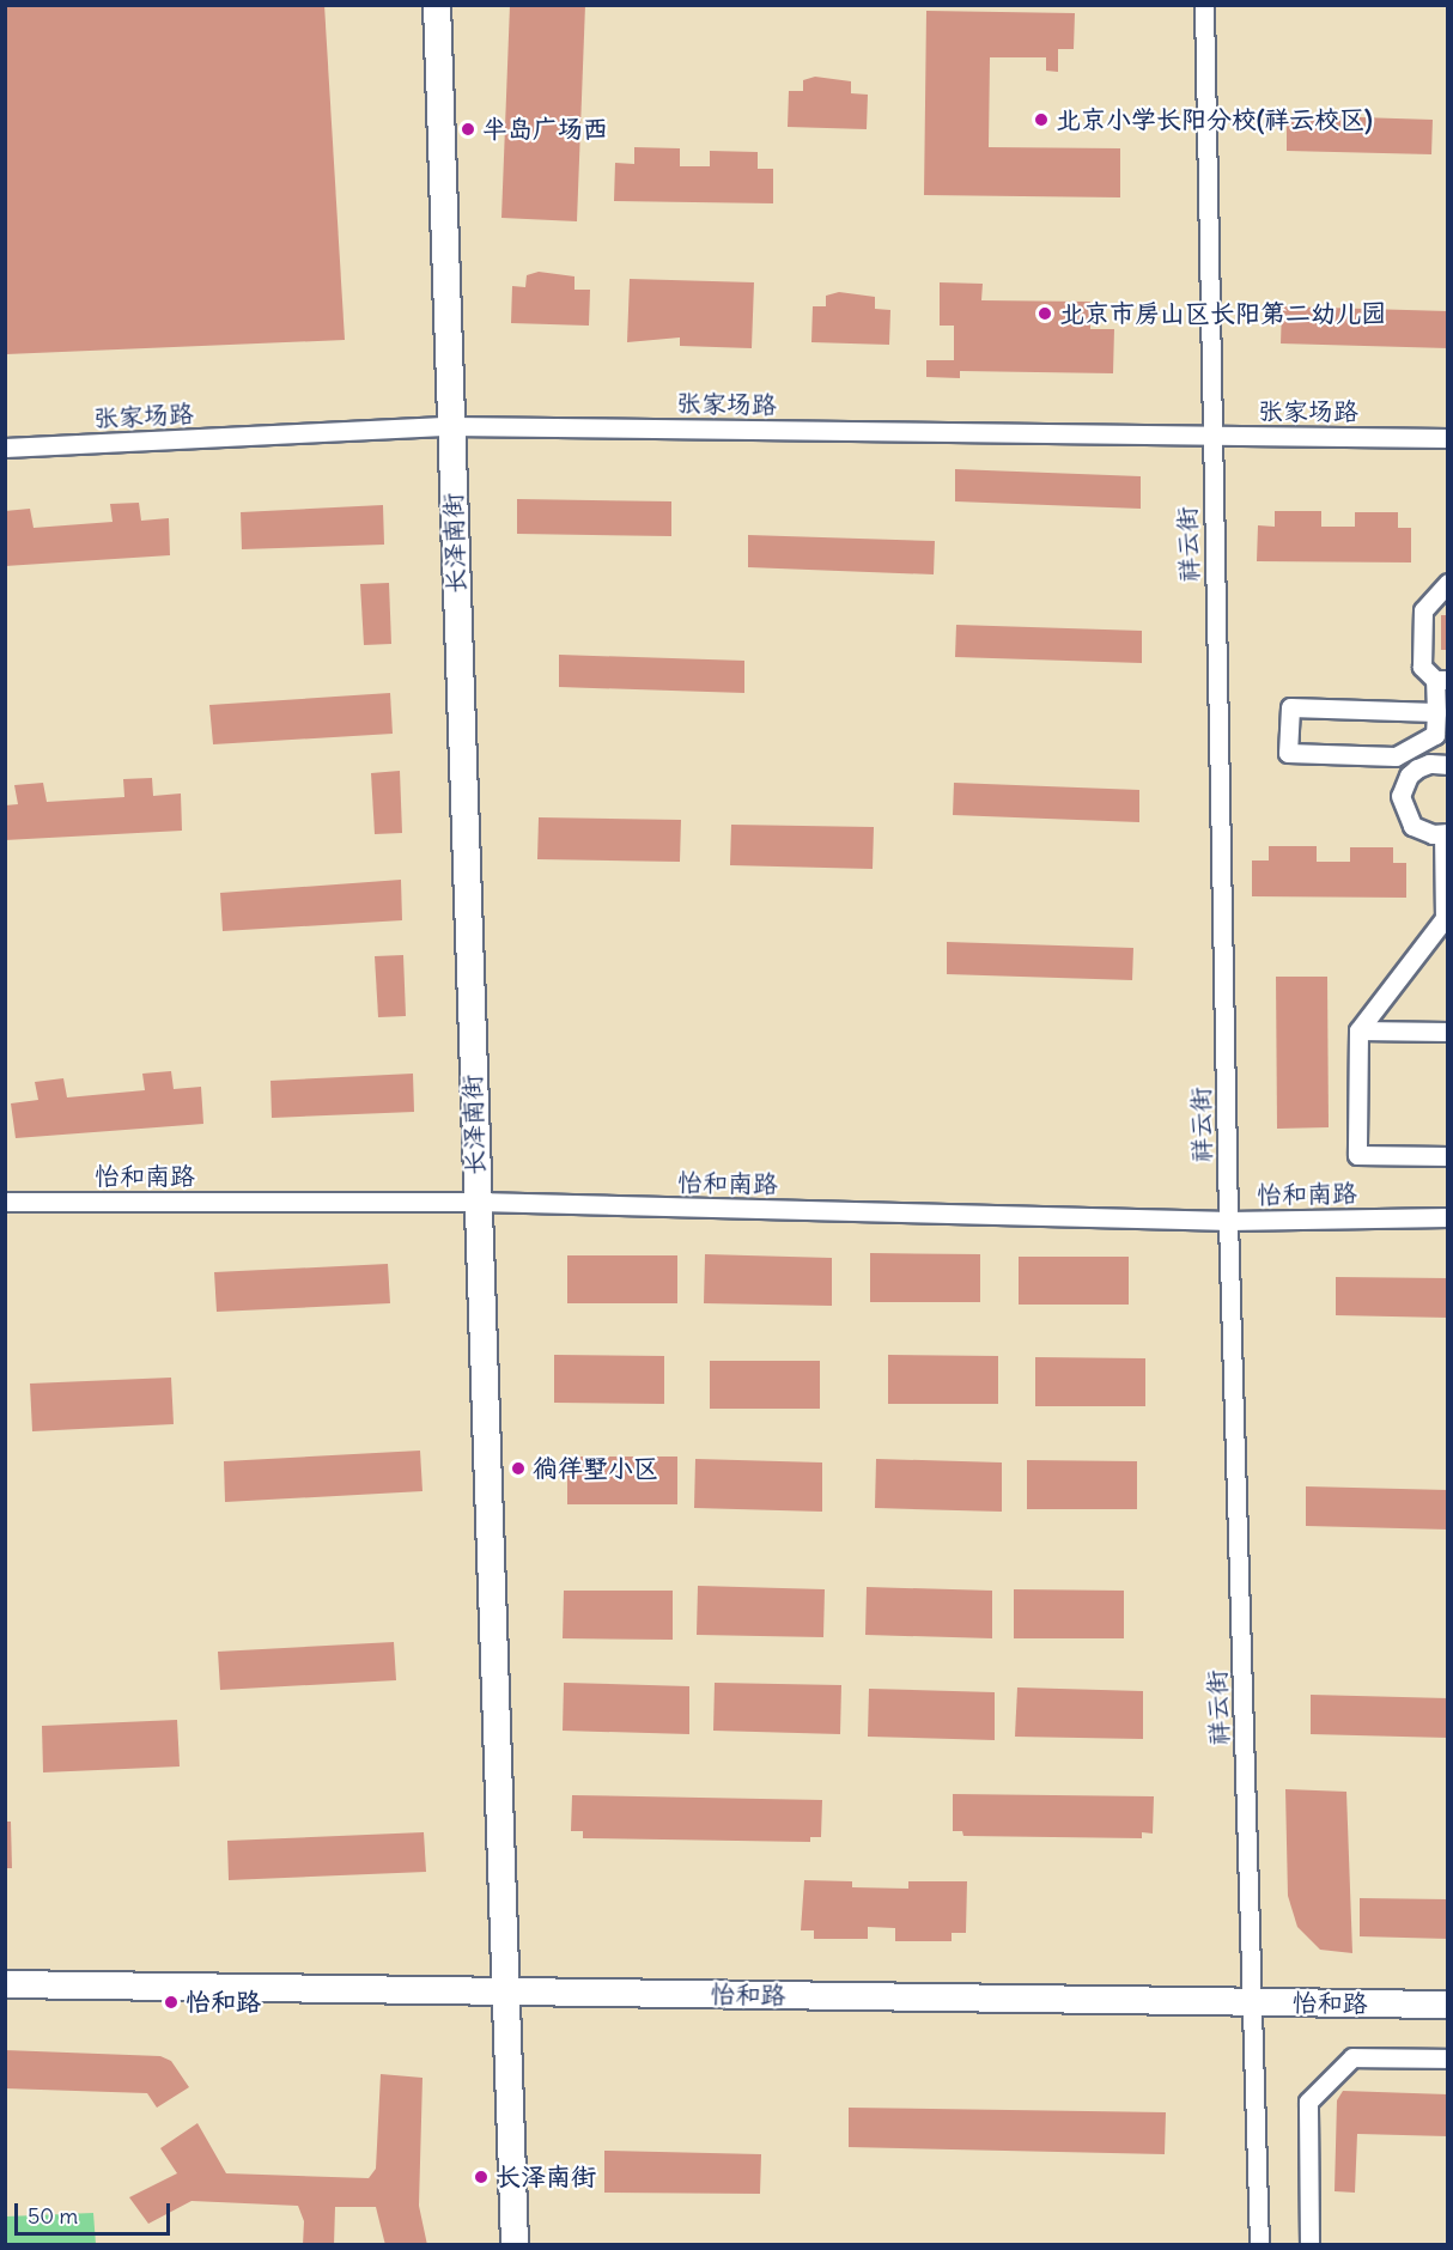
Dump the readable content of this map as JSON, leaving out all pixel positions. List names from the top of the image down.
{
  "streets": {
    "street": [
      "张家场路",
      "长泽南街",
      "祥云街",
      "怡和南路",
      "怡和路"
    ]
  },
  "crossings": [
    ["张家场路", "长泽南街"],
    ["张家场路", "祥云街"],
    ["长泽南街", "怡和南路"],
    ["长泽南街", "怡和路"],
    ["祥云街", "怡和南路"],
    ["祥云街", "怡和路"]
  ],
  "places": [
    "北京小学长阳分校(祥云校区)",
    "半岛广场西",
    "北京市房山区长阳第二幼儿园",
    "徜徉墅小区",
    "怡和路",
    "长泽南街"
  ],
  "scale_bar": "50 m"
}
